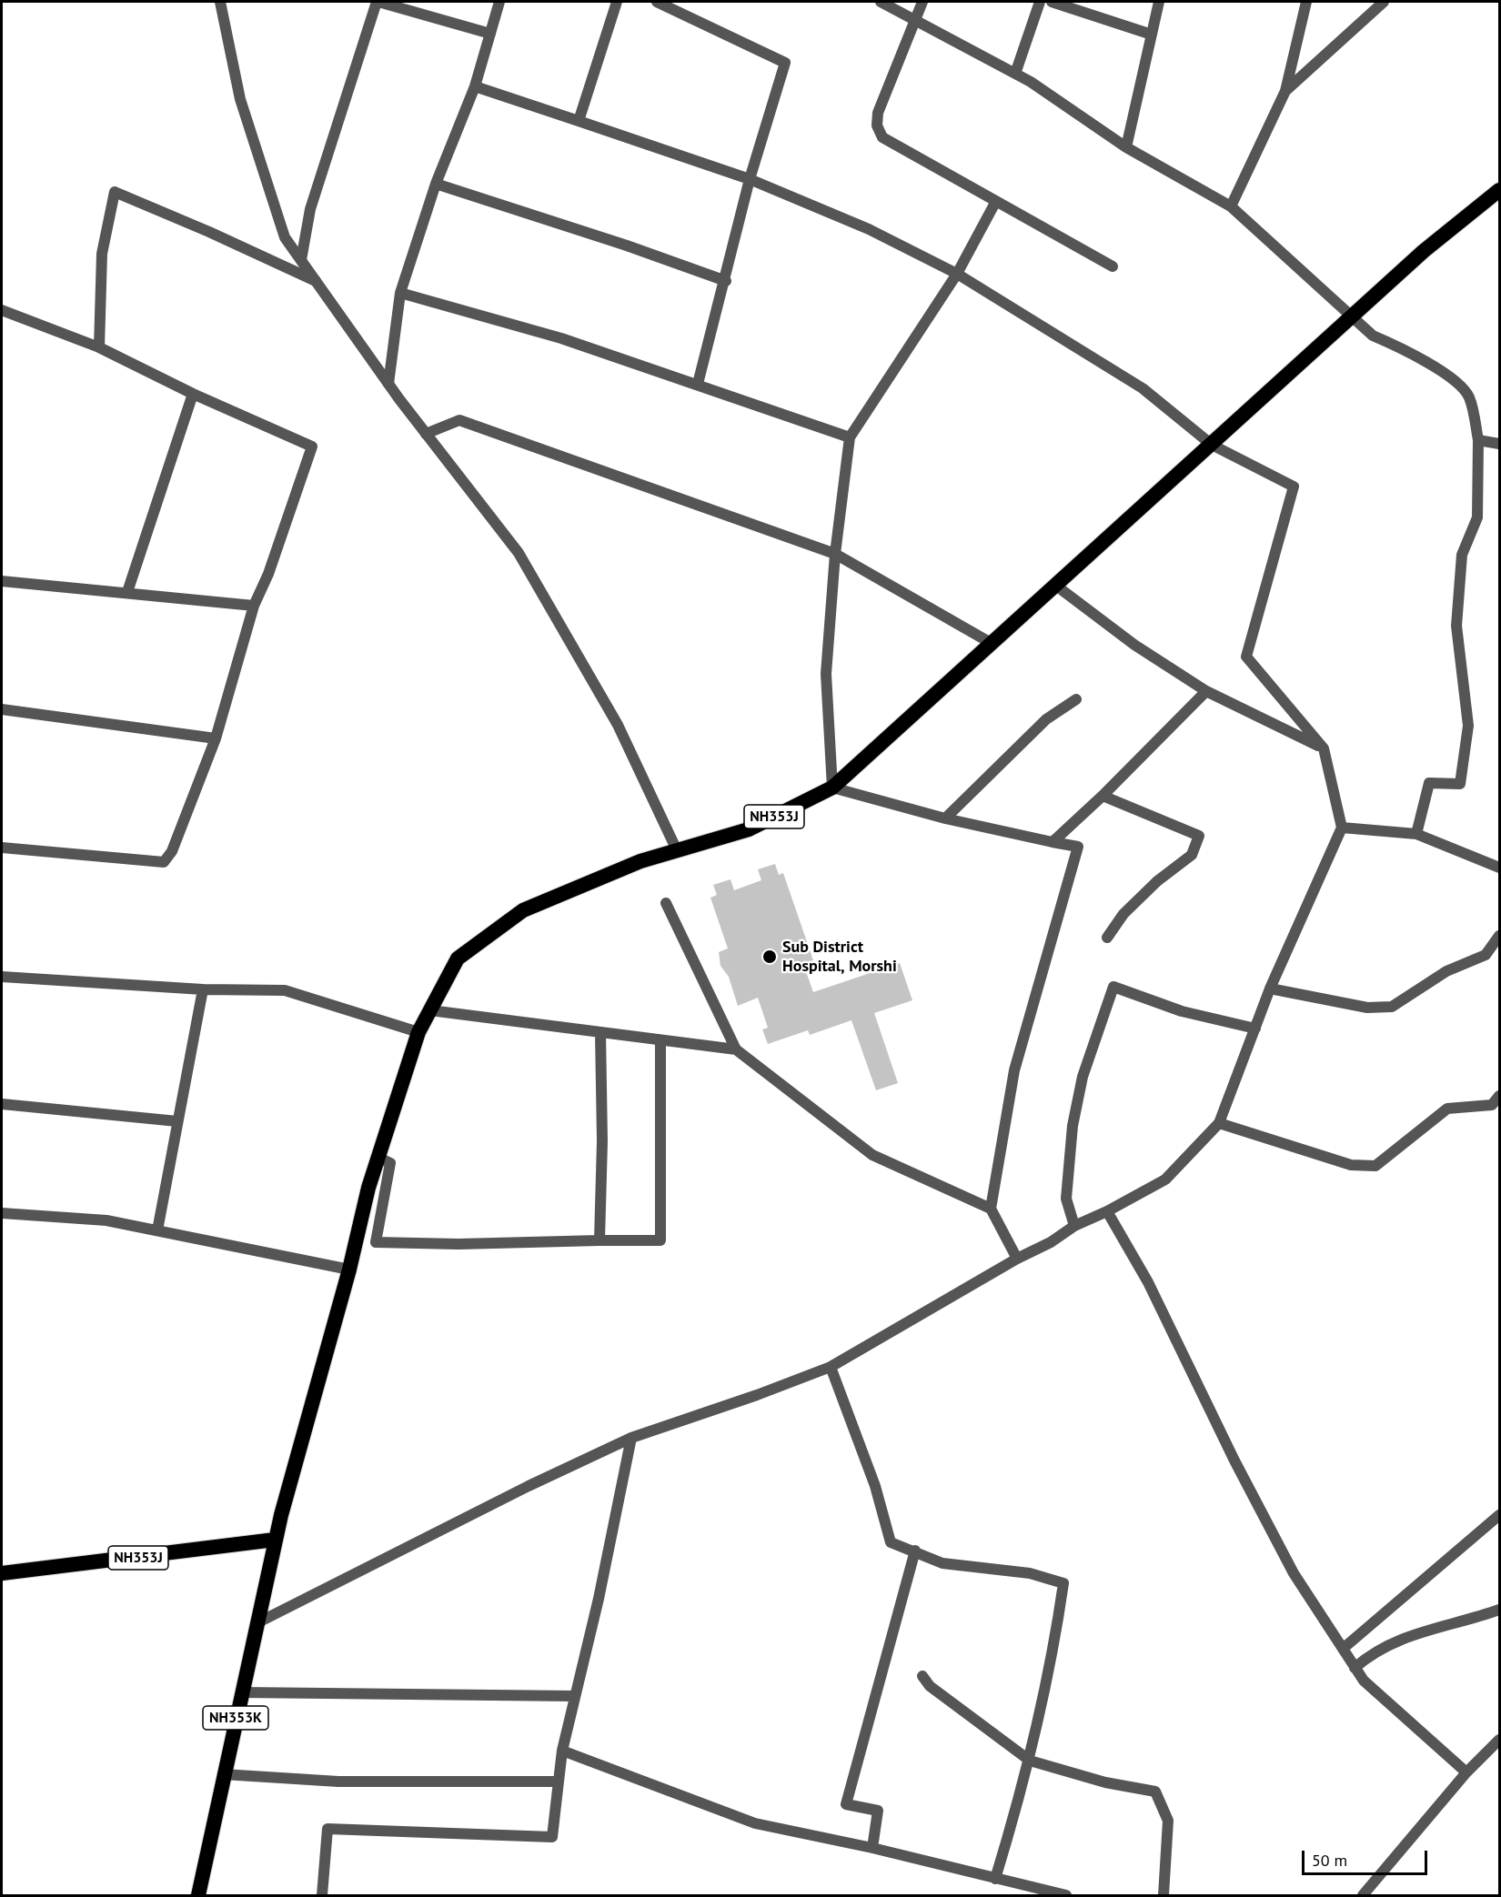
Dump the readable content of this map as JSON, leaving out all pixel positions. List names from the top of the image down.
{
  "streets": {
    "highway": ["NH353J", "NH353K"]
  },
  "crossings": [
    ["NH353J", "NH353K"]
  ],
  "places": ["Sub District Hospital, Morshi"],
  "scale_bar": "50 m"
}
